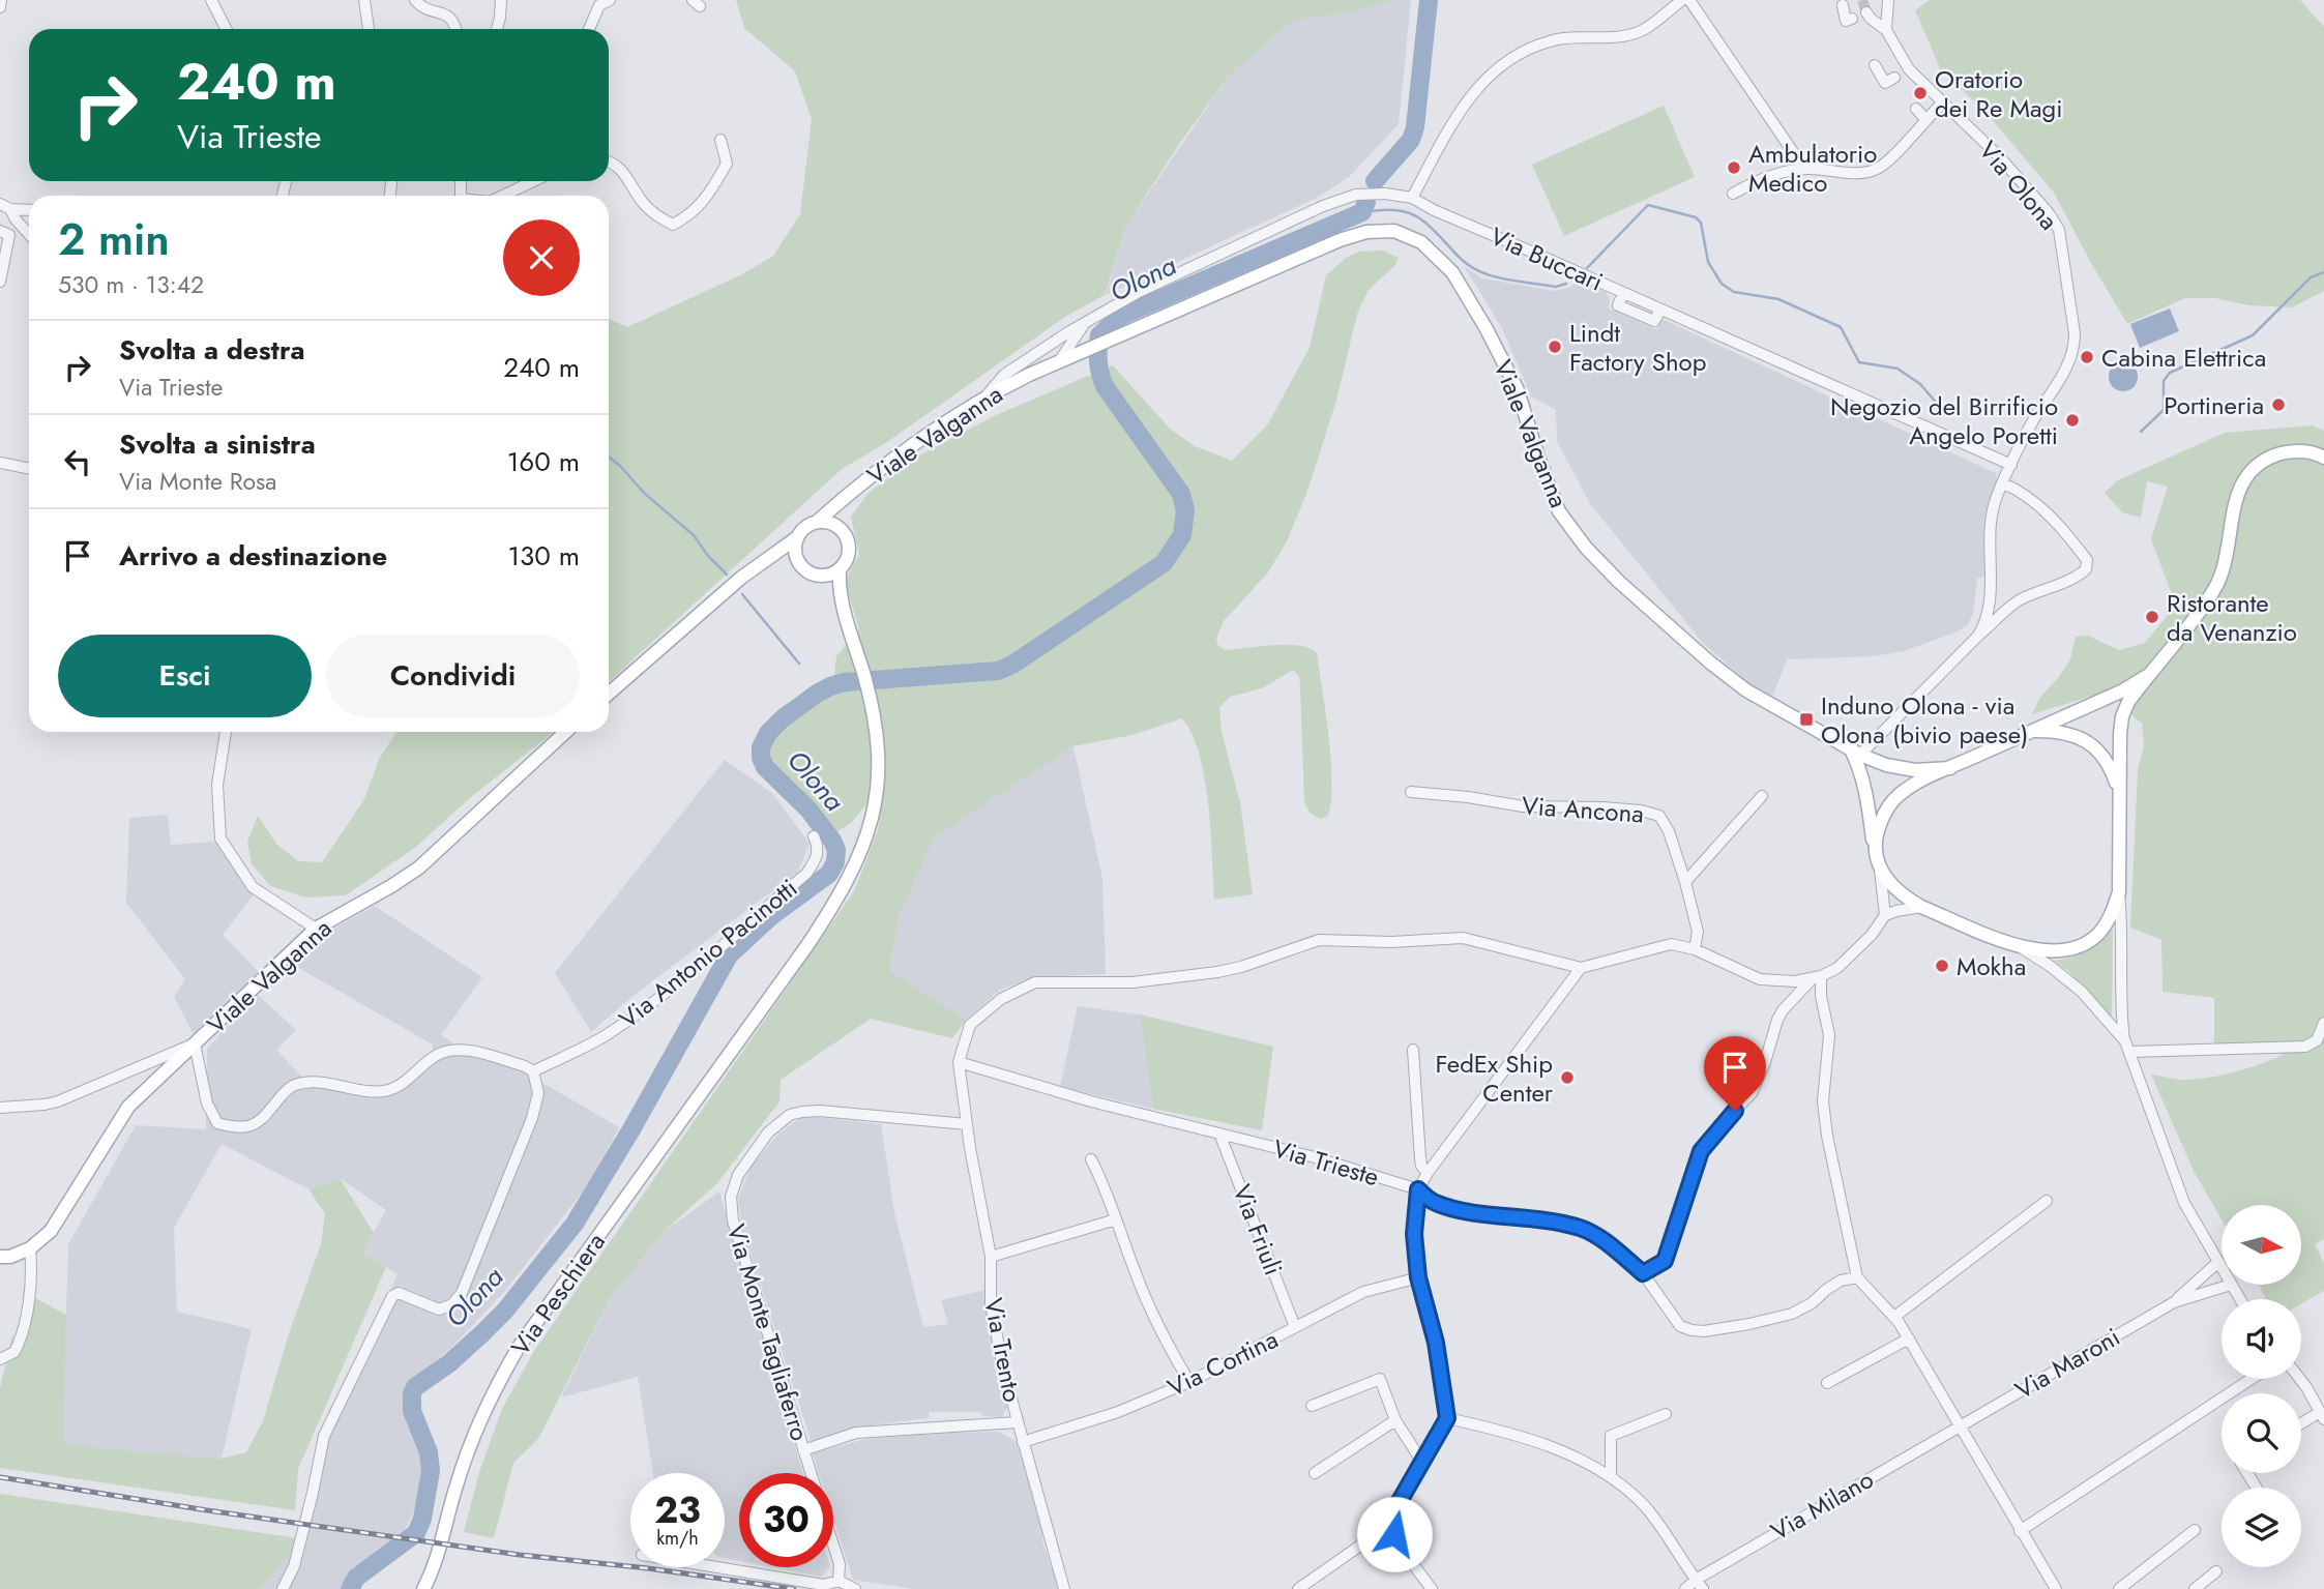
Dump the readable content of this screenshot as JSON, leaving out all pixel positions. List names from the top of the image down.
{
  "streets": {
    "main road": ["Viale Valganna", "Via Peschiera"],
    "street": [
      "Via Olona",
      "Via Buccari",
      "Via Ancona",
      "Via Antonio Pacinotti",
      "Via Trieste",
      "Via Friuli",
      "Via Monte Tagliaferro",
      "Via Trento",
      "Via Cortina",
      "Via Maroni",
      "Via Milano"
    ]
  },
  "crossings": [
    ["Via Olona", "Via Buccari"],
    ["Via Olona", "Viale Valganna"],
    ["Via Buccari", "Viale Valganna"],
    ["Via Trieste", "Via Friuli"],
    ["Via Trieste", "Via Trento"],
    ["Via Friuli", "Via Cortina"],
    ["Via Monte Tagliaferro", "Via Trento"],
    ["Via Trento", "Via Cortina"],
    ["Via Maroni", "Via Milano"]
  ],
  "water": ["Olona"],
  "places": {
    "other": [
      "Oratorio dei Re Magi",
      "Ambulatorio Medico",
      "Lindt Factory Shop",
      "Cabina Elettrica",
      "Portineria",
      "Negozio del Birrificio Angelo Poretti",
      "Ristorante da Venanzio",
      "Mokha",
      "FedEx Ship Center"
    ],
    "transit": ["Induno Olona - via Olona (bivio paese)"]
  },
  "north": "right",
  "page": {
    "turn": ["240 m", "Via Trieste"],
    "heading": ["2 min", "530 m · 13:42"],
    "list": [
      {
        "name": "Svolta a destra",
        "note": "Via Trieste",
        "value": "240 m"
      },
      {
        "name": "Svolta a sinistra",
        "note": "Via Monte Rosa",
        "value": "160 m"
      },
      {
        "name": "Arrivo a destinazione",
        "value": "130 m"
      }
    ],
    "buttons": ["Esci", "Condividi"],
    "speed": "23 km/h",
    "limit": "30"
  }
}
